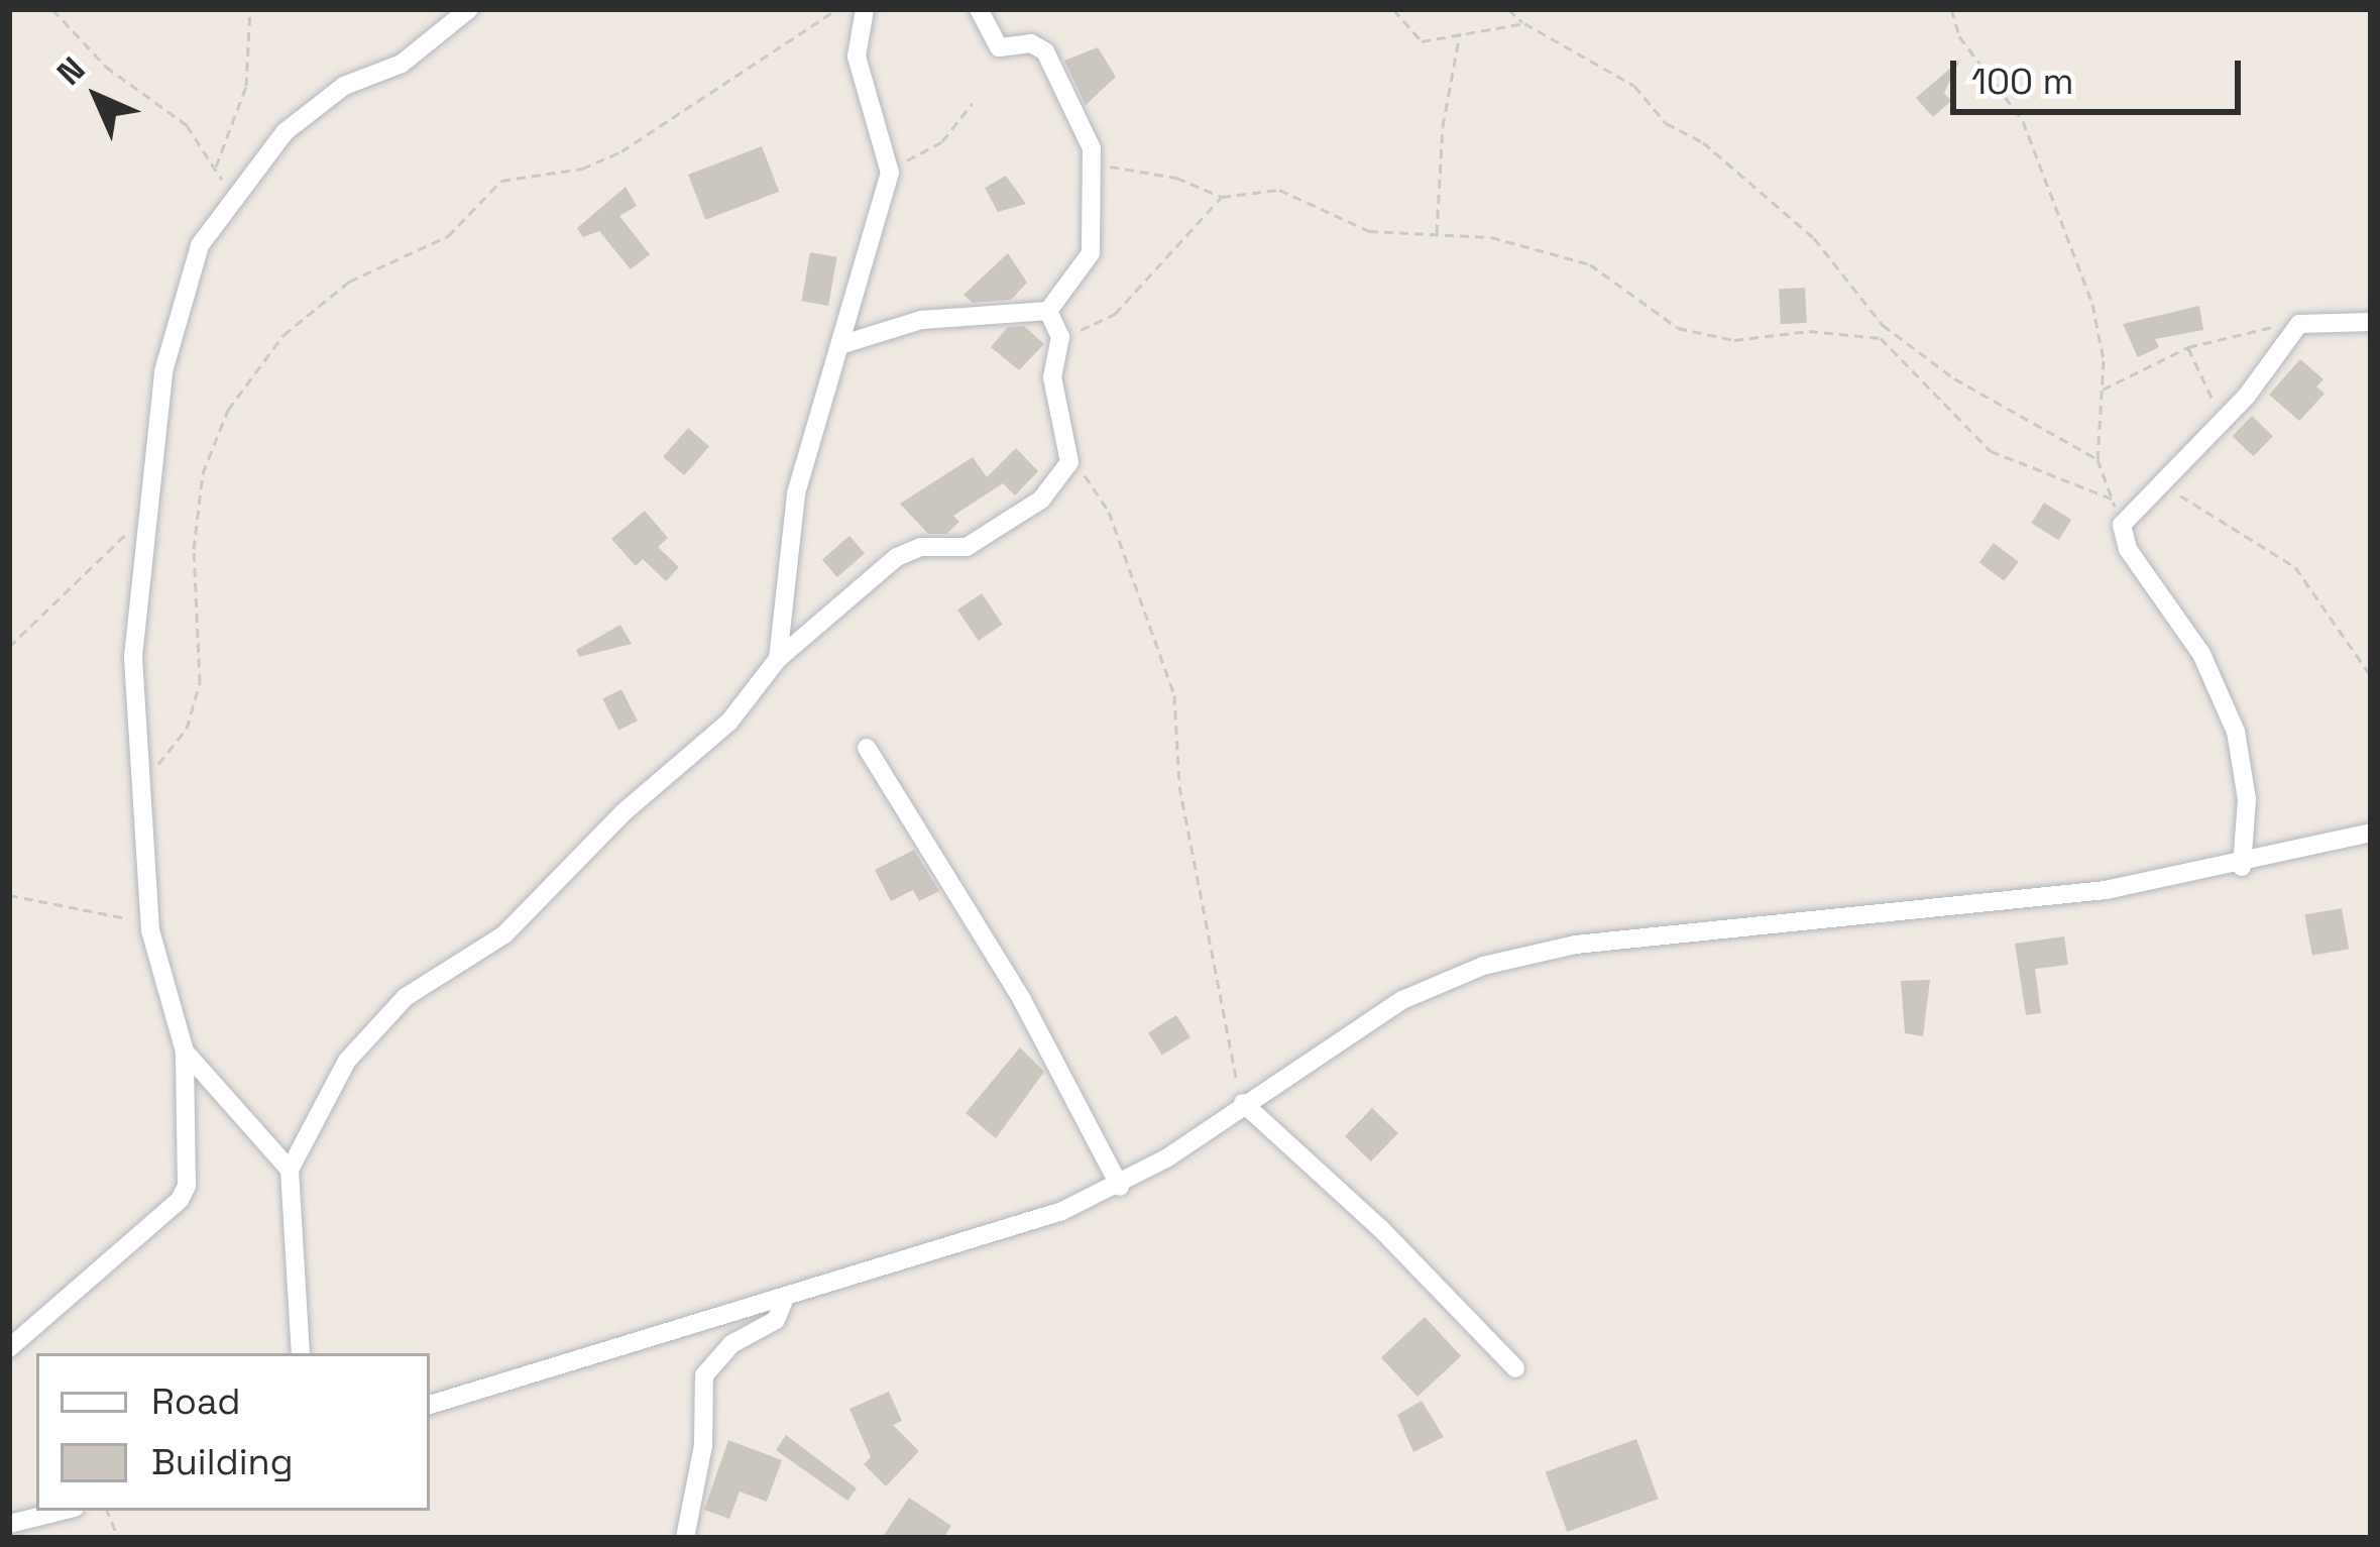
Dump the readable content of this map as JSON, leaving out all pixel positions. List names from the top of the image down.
{
  "legend": ["Road", "Building"],
  "scale_bar": "100 m",
  "north": "top left"
}
